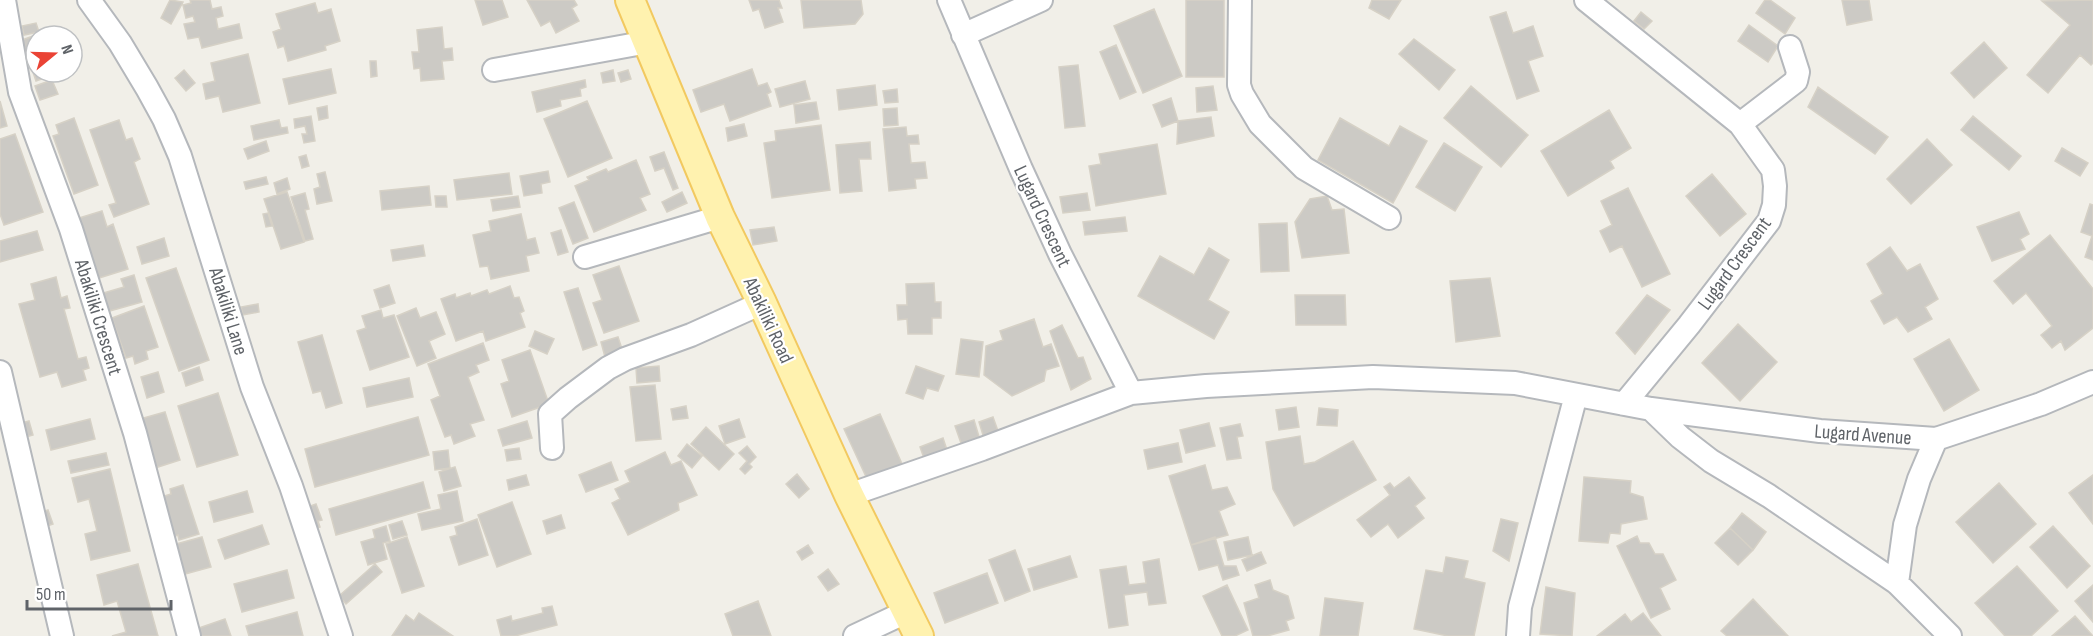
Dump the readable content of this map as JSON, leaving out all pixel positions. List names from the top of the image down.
{
  "streets": {
    "main road": ["Abakiliki Road"],
    "street": [
      "Lugard Crescent",
      "Abakiliki Lane",
      "Abakiliki Crescent",
      "Lugard Avenue"
    ]
  },
  "crossings": [
    ["Lugard Crescent", "Lugard Avenue"],
    ["Abakiliki Road", "Lugard Avenue"]
  ],
  "scale_bar": "50 m",
  "north": "right"
}
